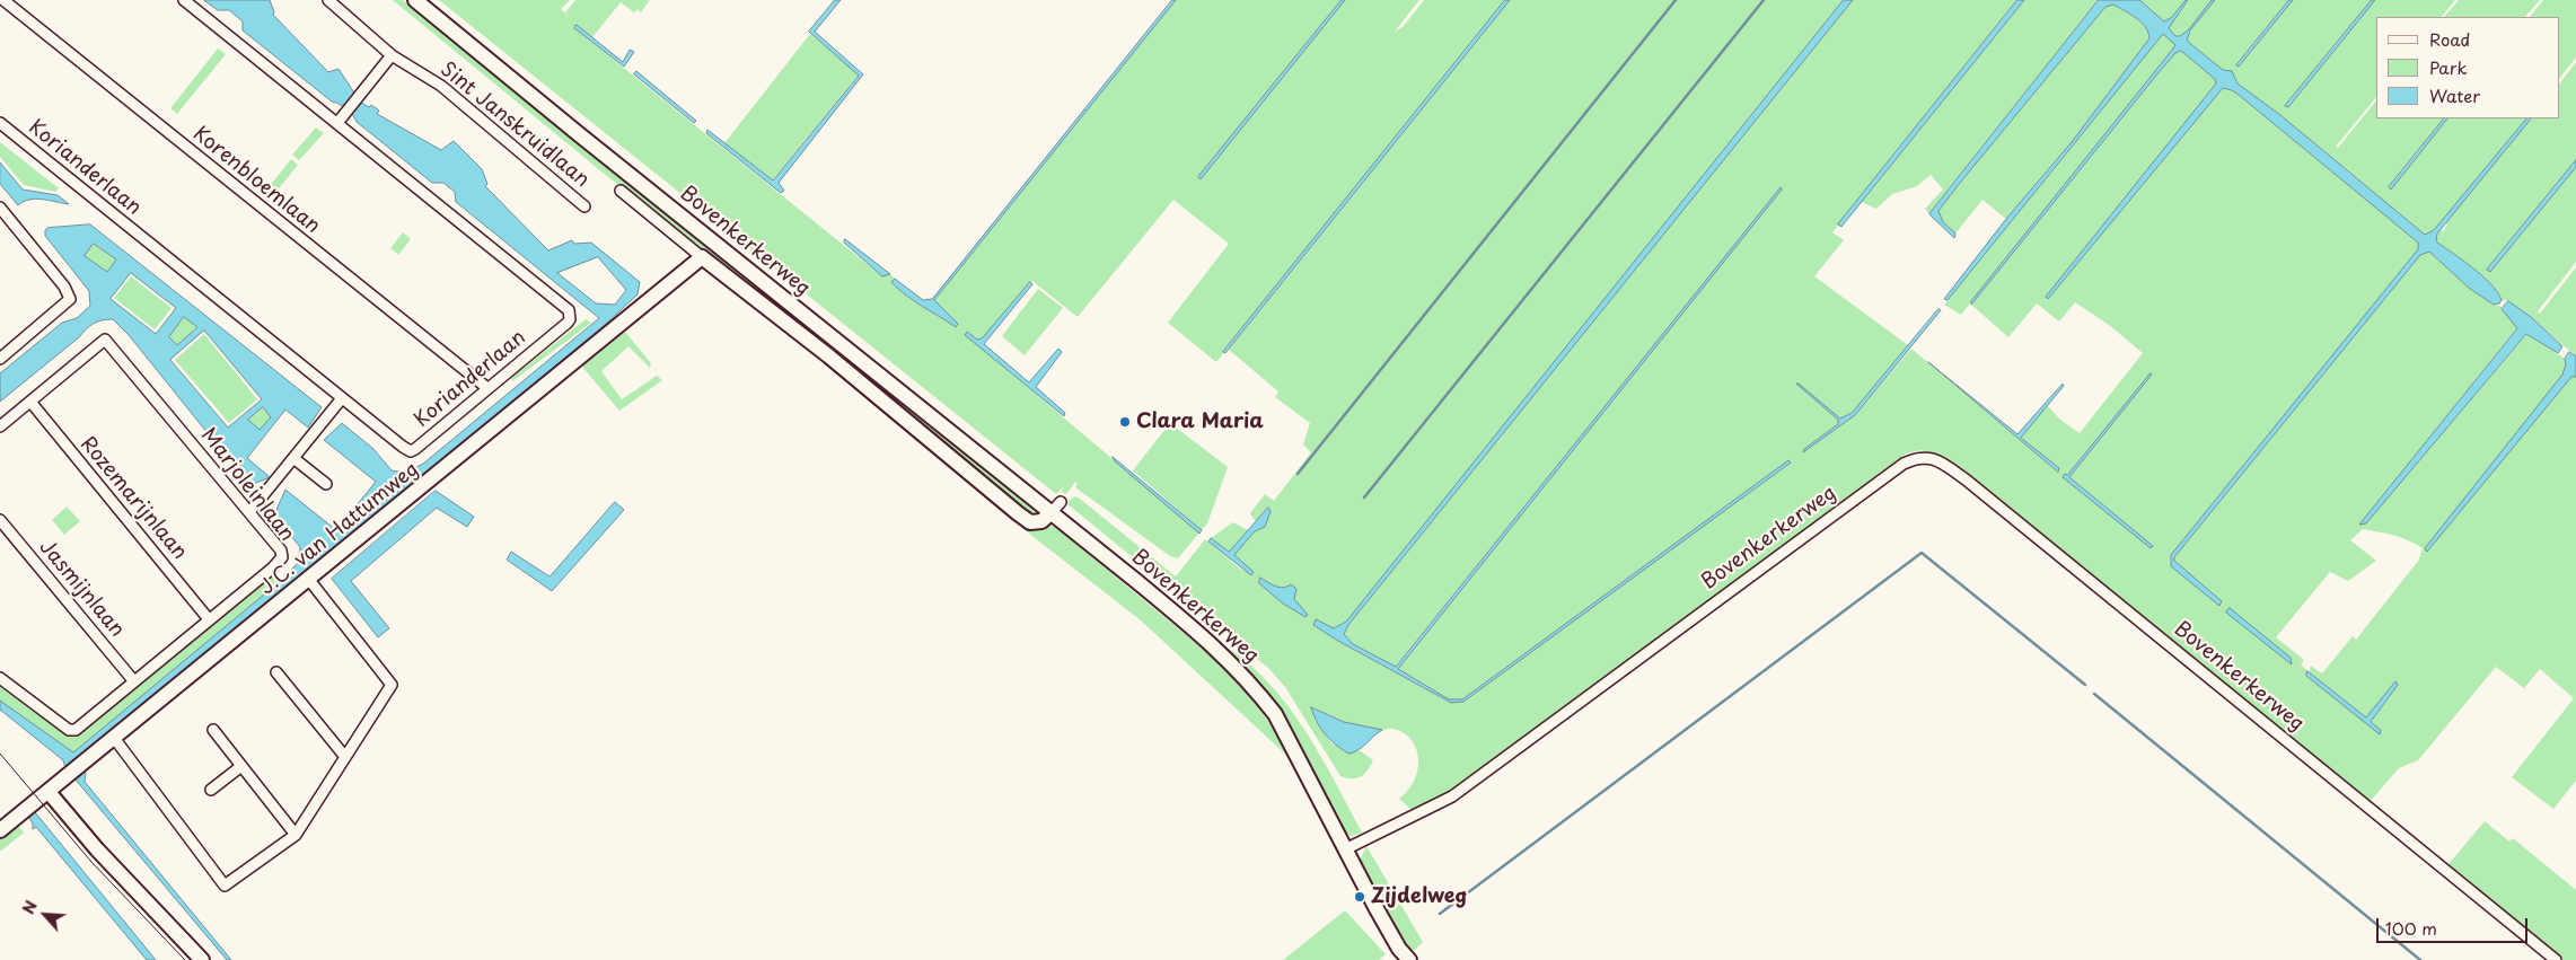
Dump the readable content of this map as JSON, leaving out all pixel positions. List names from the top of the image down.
{
  "streets": {
    "street": [
      "Sint Janskruidlaan",
      "Korianderlaan",
      "Korenbloemlaan",
      "Bovenkerkerweg",
      "Marjoleinlaan",
      "Rozemarijnlaan",
      "J.C. van Hattumweg",
      "Jasmijnlaan"
    ]
  },
  "crossings": [
    ["Korianderlaan", "Korenbloemlaan"],
    ["Bovenkerkerweg", "J.C. van Hattumweg"],
    ["Marjoleinlaan", "Rozemarijnlaan"],
    ["Marjoleinlaan", "Jasmijnlaan"]
  ],
  "places": ["Clara Maria", "Zijdelweg"],
  "legend": ["Road", "Park", "Water"],
  "scale_bar": "100 m",
  "north": "top left"
}
